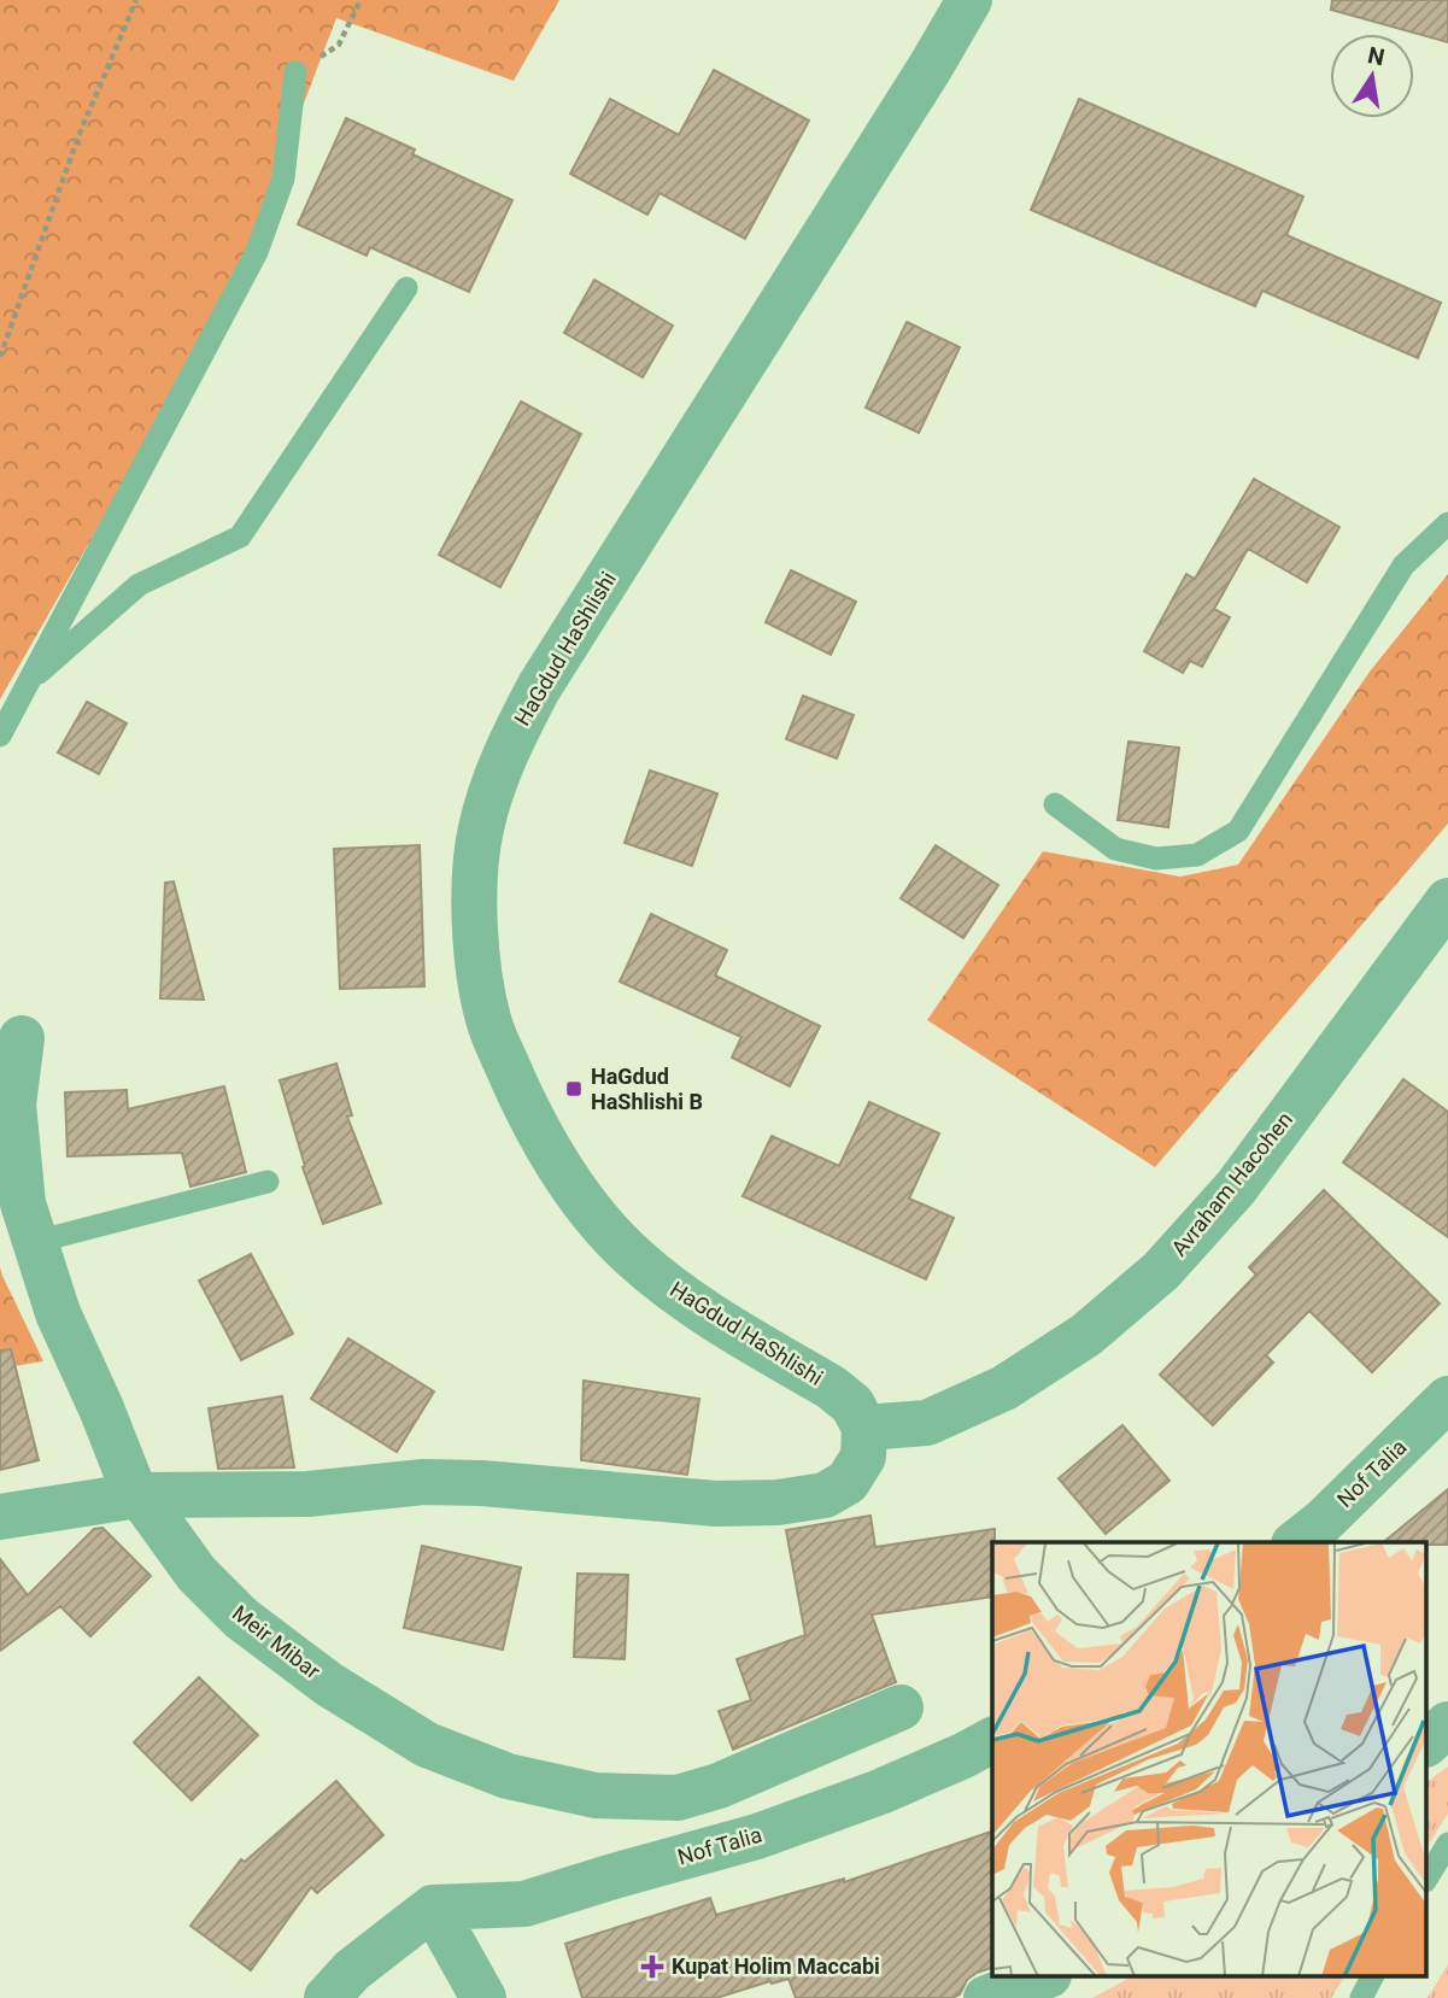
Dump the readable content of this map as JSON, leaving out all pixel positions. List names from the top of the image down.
{
  "streets": {
    "street": [
      "HaGdud HaShlishi",
      "Avraham Hacohen",
      "Nof Talia",
      "Meir Mibar"
    ]
  },
  "crossings": [
    ["HaGdud HaShlishi", "Avraham Hacohen"]
  ],
  "places": {
    "transit": ["HaGdud HaShlishi B"],
    "health": ["Kupat Holim Maccabi"]
  },
  "north": "top"
}
